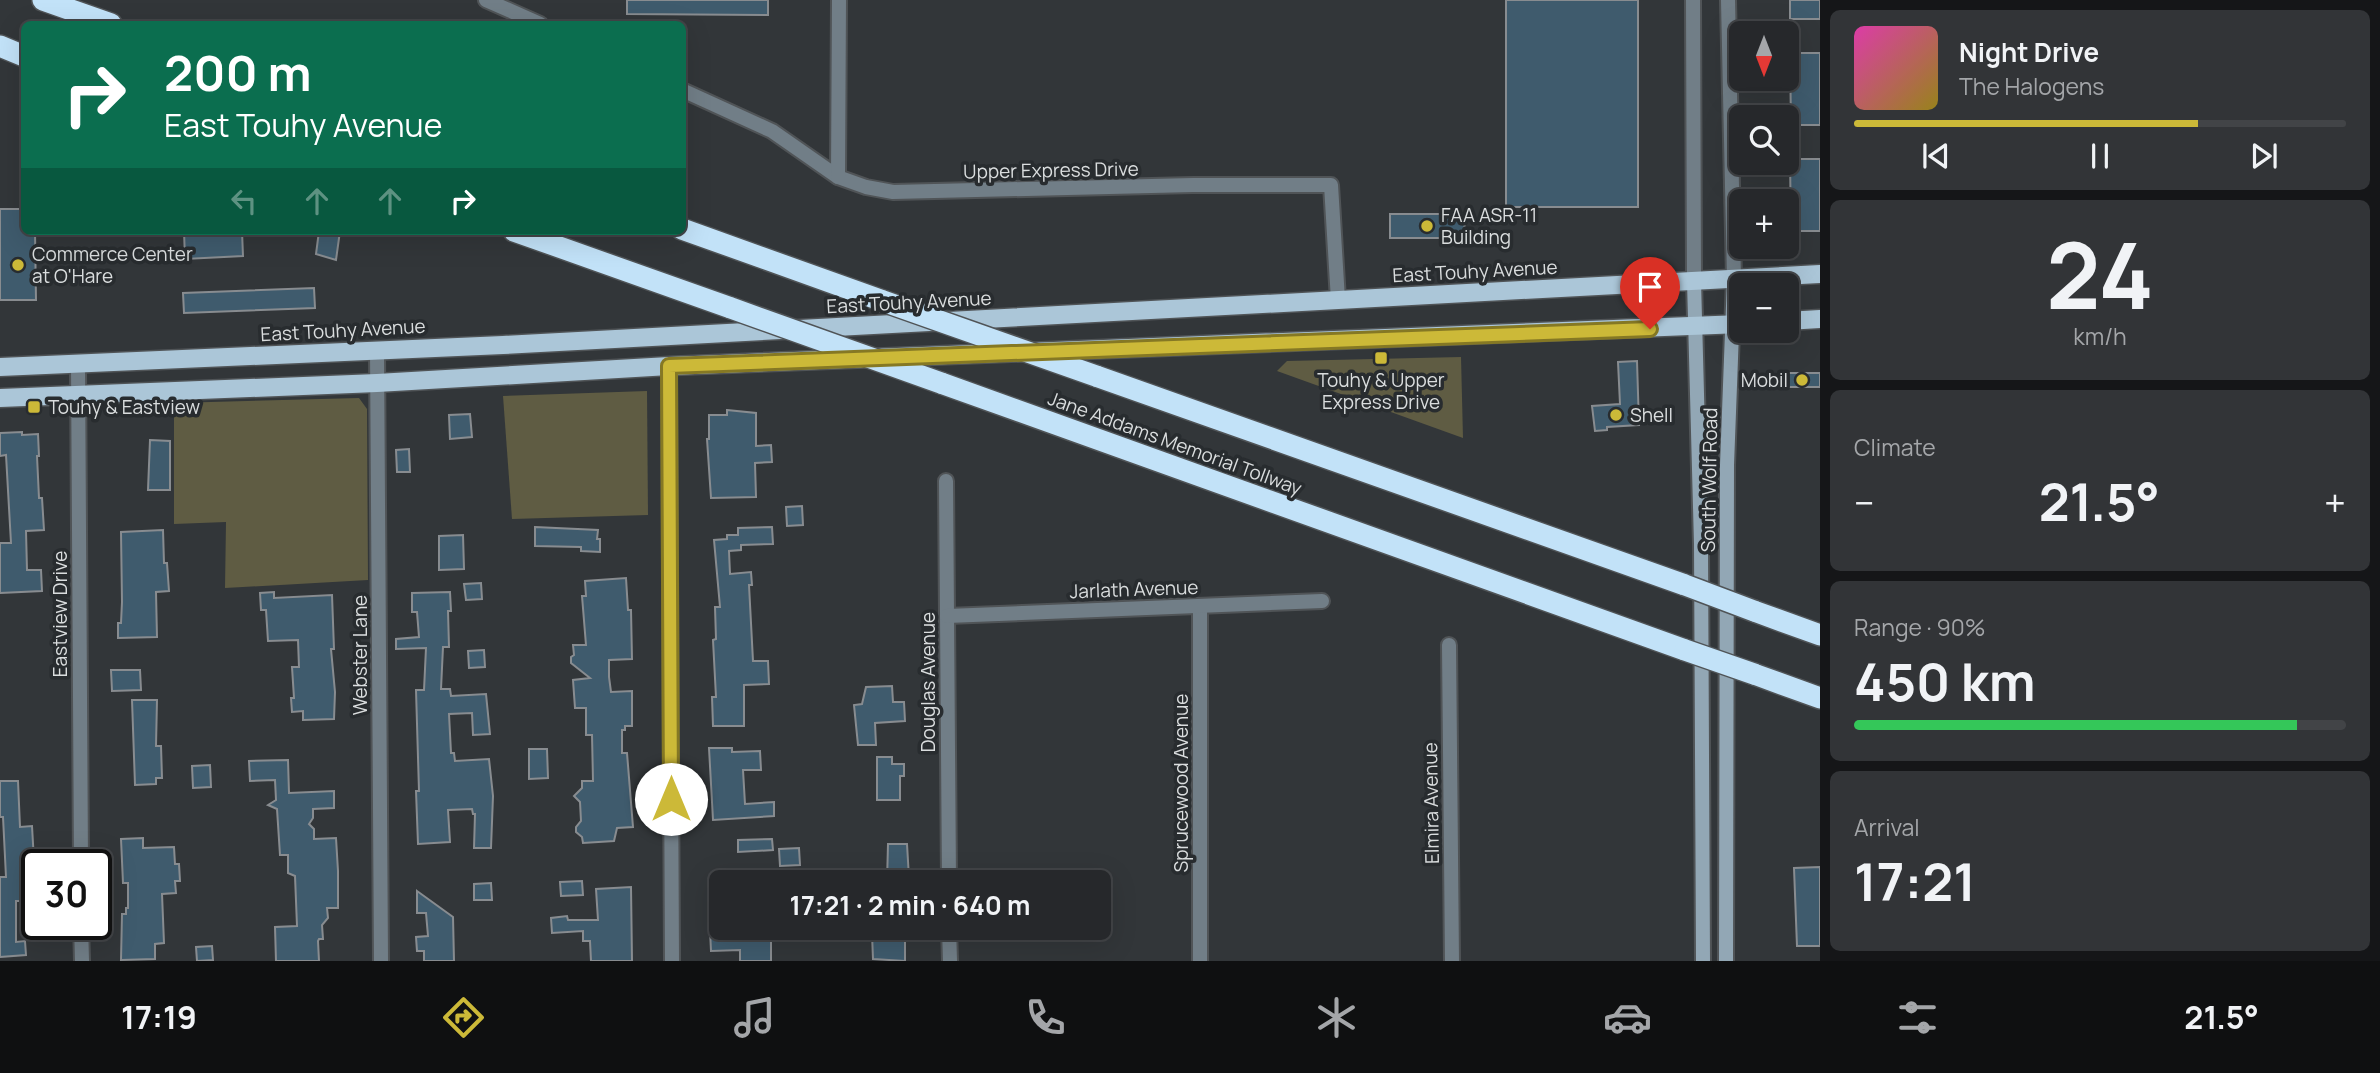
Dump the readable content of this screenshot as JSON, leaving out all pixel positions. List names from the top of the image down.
{
  "streets": {
    "highway": ["Jane Addams Memorial Tollway"],
    "main road": ["East Touhy Avenue", "South Wolf Road"],
    "street": [
      "Upper Express Drive",
      "Jarlath Avenue",
      "Eastview Drive",
      "Webster Lane",
      "Douglas Avenue",
      "Sprucewood Avenue",
      "Elmira Avenue"
    ]
  },
  "crossings": [
    ["Upper Express Drive", "East Touhy Avenue"],
    ["East Touhy Avenue", "South Wolf Road"],
    ["East Touhy Avenue", "Eastview Drive"],
    ["East Touhy Avenue", "Webster Lane"],
    ["Jarlath Avenue", "Douglas Avenue"],
    ["Jarlath Avenue", "Sprucewood Avenue"]
  ],
  "places": {
    "other": [
      "FAA ASR-11 Building",
      "Commerce Center at O'Hare",
      "Mobil",
      "Shell"
    ],
    "transit": ["Touhy & Upper Express Drive", "Touhy & Eastview"]
  },
  "north": "bottom",
  "page": {
    "map_buttons": ["+", "−"],
    "turn": ["200 m", "East Touhy Avenue"],
    "song": ["Night Drive", "The Halogens"],
    "tile": [
      ["24", "km/h"],
      "Climate",
      ["Range · 90%", "450 km"],
      ["Arrival", "17:21"]
    ],
    "heat": ["−", "21.5°", "+"],
    "limit": "30",
    "trip": "17:21 · 2 min · 640 m",
    "tabs": ["17:19", "21.5°"]
  }
}
